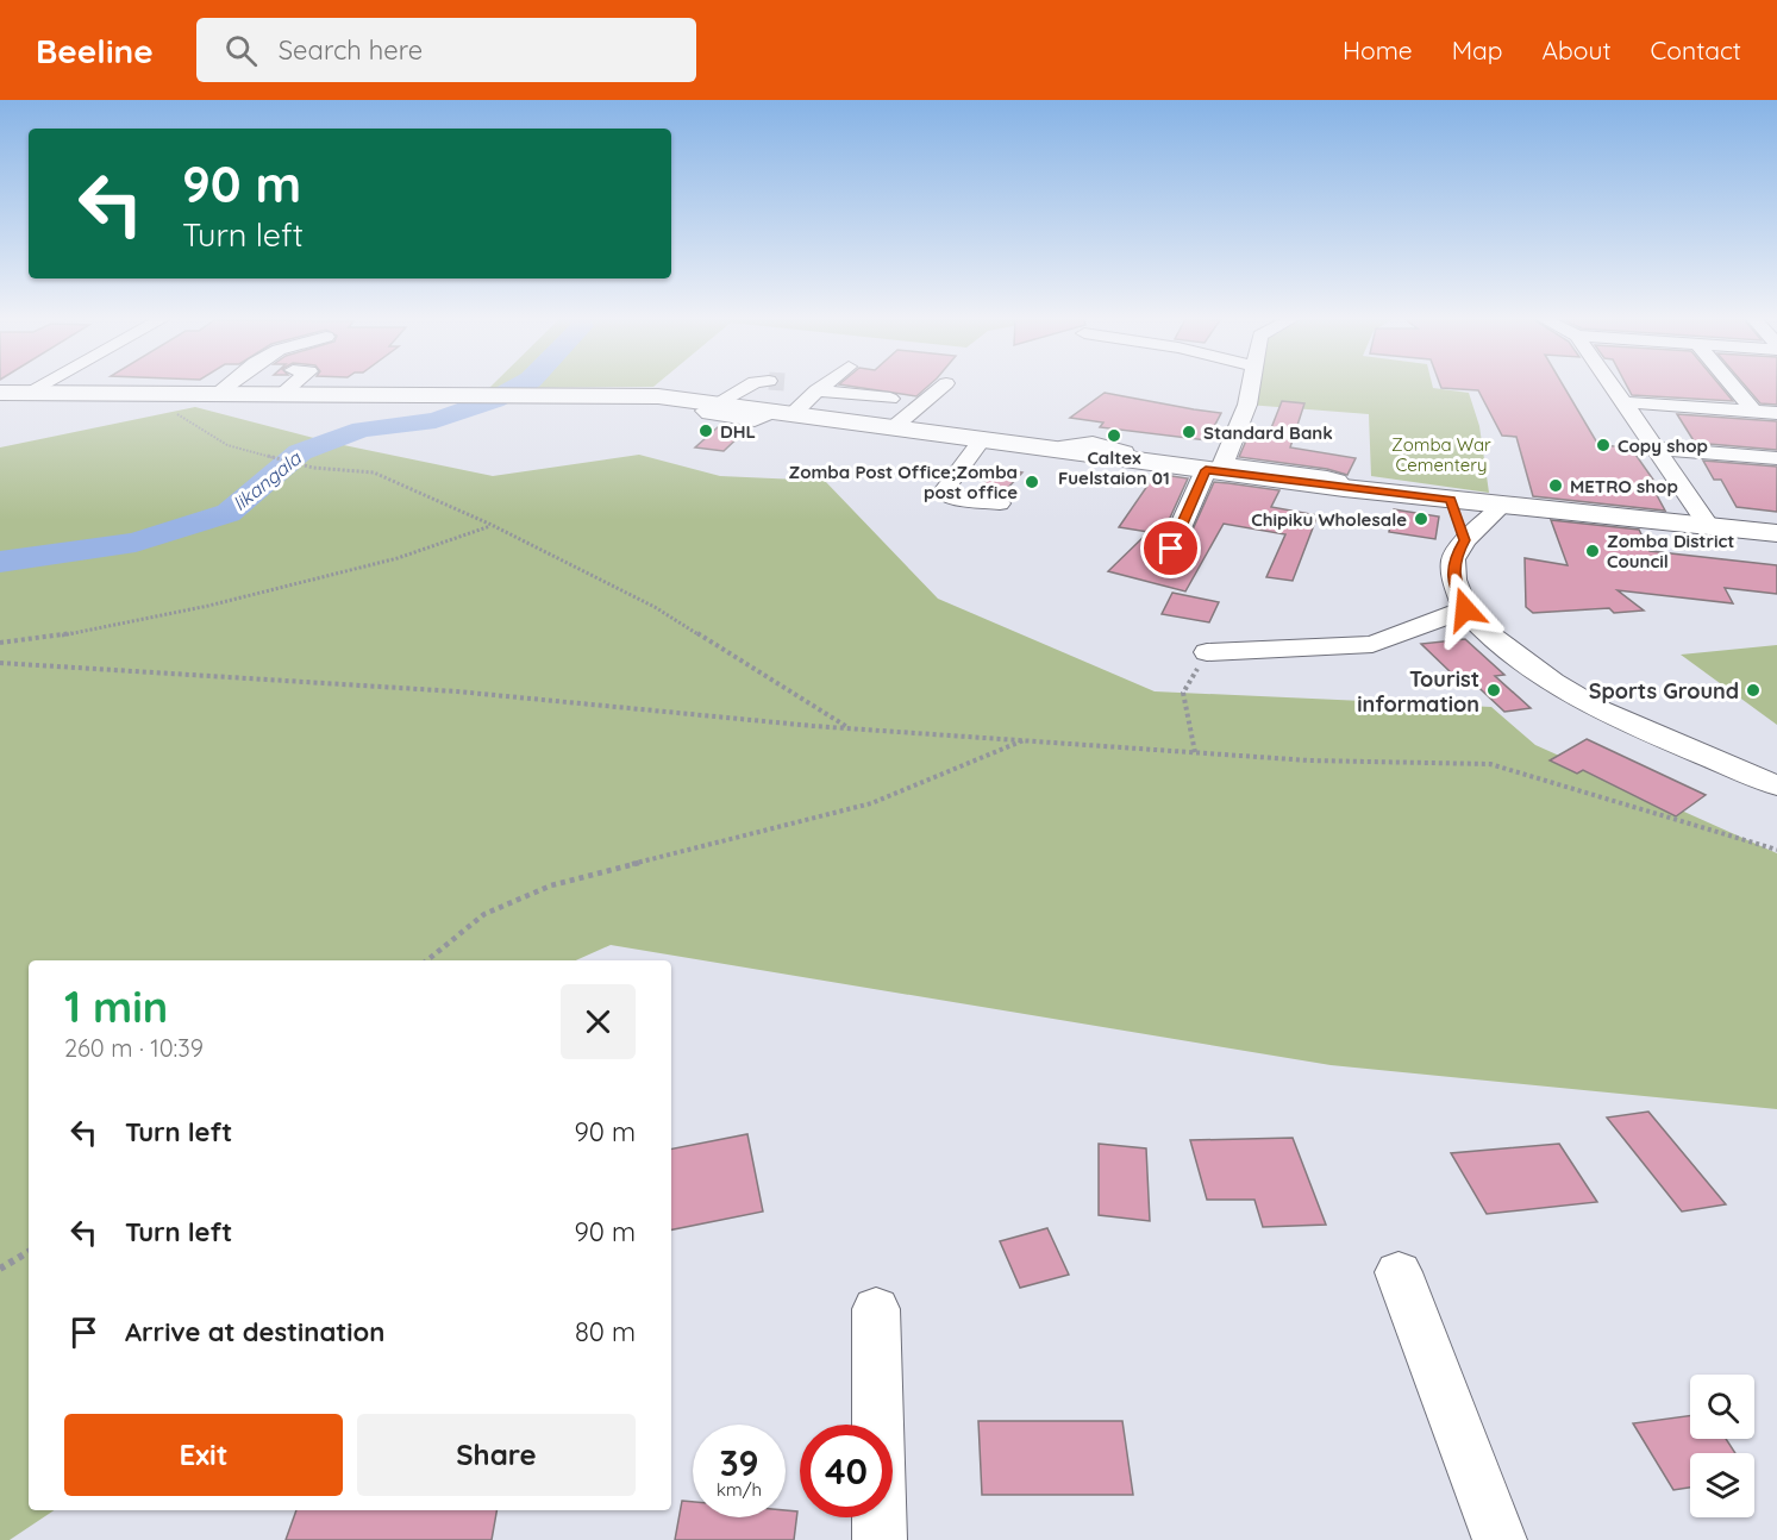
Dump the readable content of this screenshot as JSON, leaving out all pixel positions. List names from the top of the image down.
{
  "water": ["likangala"],
  "parks": ["Zomba War Cementery"],
  "places": [
    "DHL",
    "Standard Bank",
    "Caltex Fuelstaion 01",
    "Copy shop",
    "Zomba Post Office;Zomba post office",
    "METRO shop",
    "Chipiku Wholesale",
    "Zomba District Council",
    "Tourist information",
    "Sports Ground"
  ],
  "page": {
    "header": "Beeline",
    "search": "Search here",
    "nav": [
      "Home",
      "Map",
      "About",
      "Contact"
    ],
    "turn": ["90 m", "Turn left"],
    "heading": ["1 min", "260 m · 10:39"],
    "list": [
      {
        "name": "Turn left",
        "value": "90 m"
      },
      {
        "name": "Turn left",
        "value": "90 m"
      },
      {
        "name": "Arrive at destination",
        "value": "80 m"
      }
    ],
    "buttons": ["Exit", "Share"],
    "speed": "39 km/h",
    "limit": "40"
  }
}
